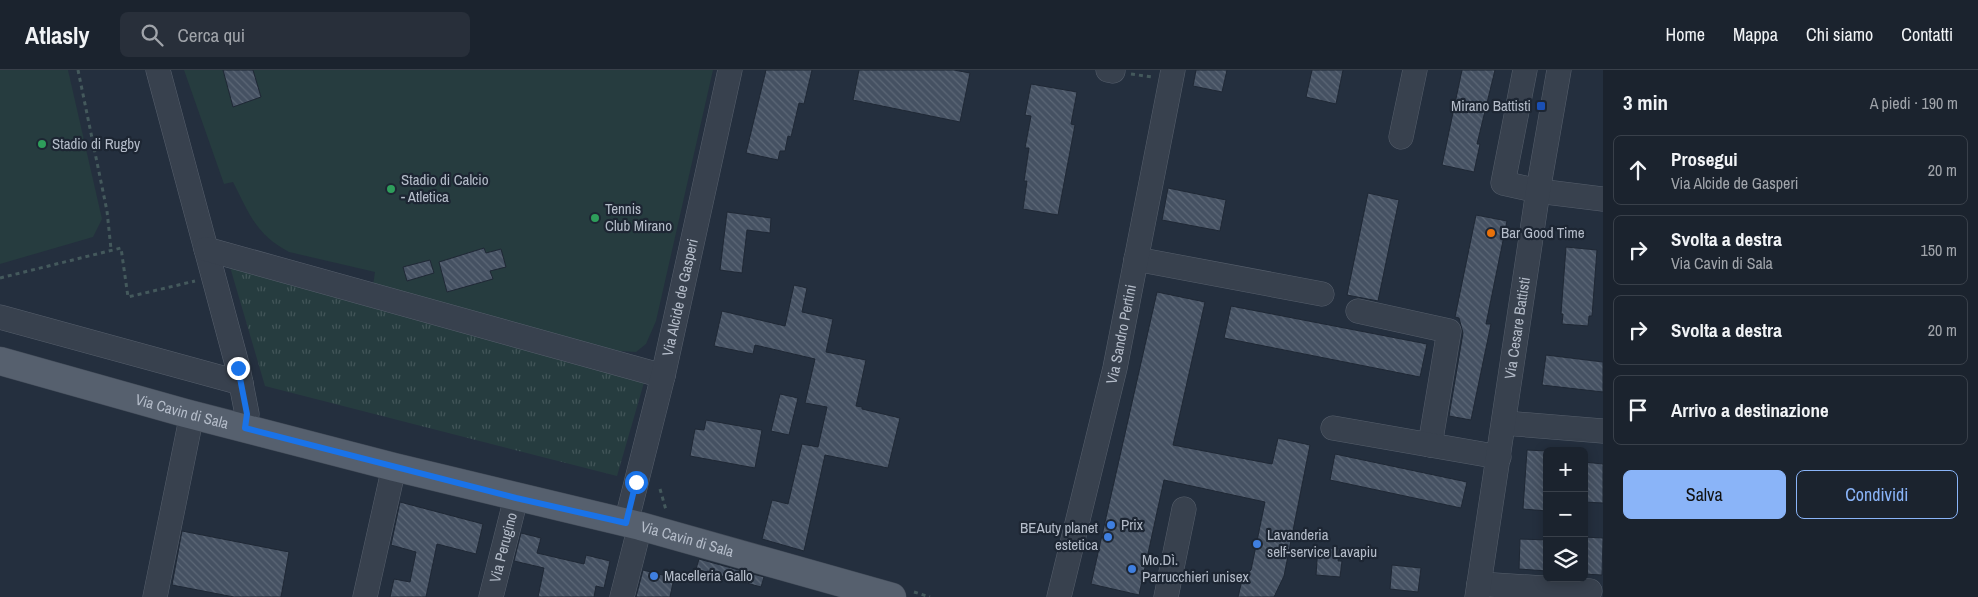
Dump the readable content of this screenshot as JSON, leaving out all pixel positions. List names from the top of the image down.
{
  "streets": {
    "main road": ["Via Cavin di Sala"],
    "street": [
      "Via Alcide de Gasperi",
      "Via Cesare Battisti",
      "Via Sandro Pertini",
      "Via Perugino"
    ]
  },
  "crossings": [
    ["Via Alcide de Gasperi", "Via Cavin di Sala"],
    ["Via Cavin di Sala", "Via Perugino"]
  ],
  "places": {
    "transit": ["Mirano Battisti"],
    "other": [
      "Stadio di Rugby",
      "Stadio di Calcio - Atletica",
      "Tennis Club Mirano",
      "Bar Good Time",
      "Prix",
      "BEAuty planet estetica",
      "Lavanderia self-service Lavapiu",
      "Mo.Dì. Parrucchieri unisex",
      "Macelleria Gallo"
    ]
  },
  "page": {
    "header": "Atlasly",
    "search": "Cerca qui",
    "nav": [
      "Home",
      "Mappa",
      "Chi siamo",
      "Contatti"
    ],
    "heading": ["3 min", "A piedi · 190 m"],
    "list": [
      ["Prosegui", "Via Alcide de Gasperi", "20 m"],
      ["Svolta a destra", "Via Cavin di Sala", "150 m"],
      ["Svolta a destra", "20 m"],
      "Arrivo a destinazione"
    ],
    "map_buttons": ["+", "−"],
    "buttons": ["Salva", "Condividi"]
  }
}
